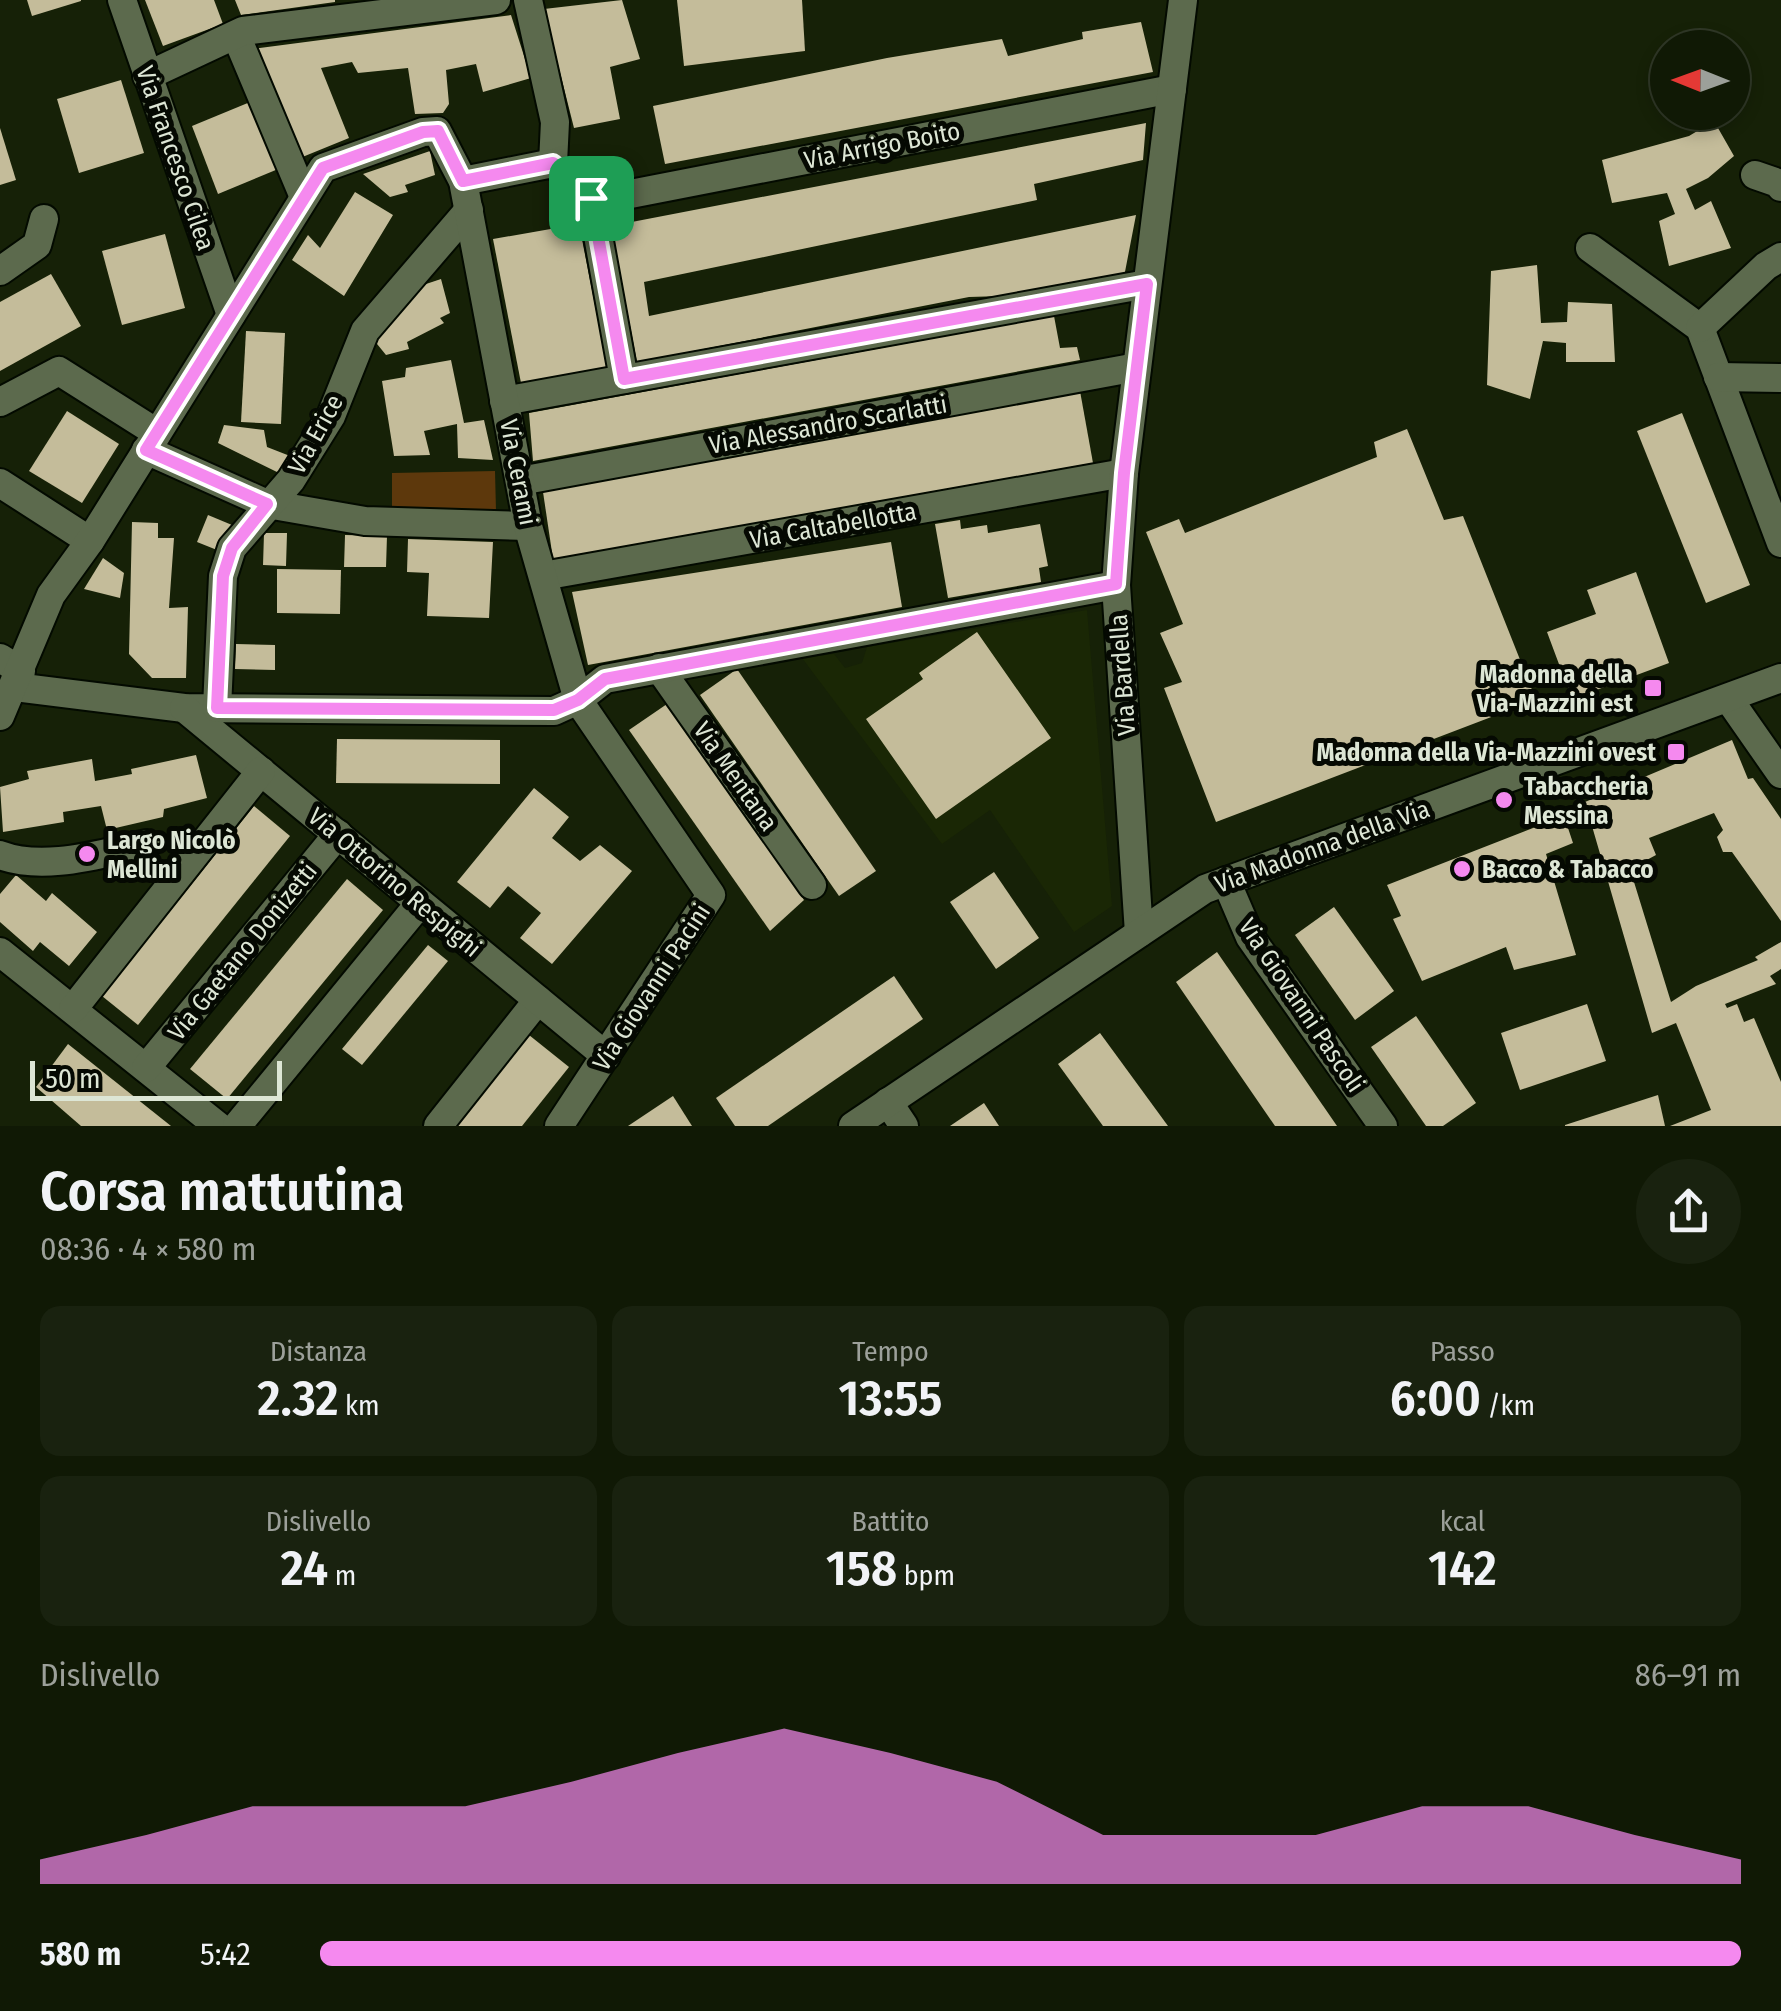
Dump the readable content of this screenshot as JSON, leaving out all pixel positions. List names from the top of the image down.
{
  "streets": {
    "street": [
      "Via Arrigo Boito",
      "Via Francesco Cilea",
      "Via Alessandro Scarlatti",
      "Via Erice",
      "Via Cerami",
      "Via Caltabellotta",
      "Via Bardella",
      "Via Mentana",
      "Via Madonna della Via",
      "Via Ottorino Respighi",
      "Via Gaetano Donizetti",
      "Via Giovanni Pacini",
      "Via Giovanni Pascoli"
    ]
  },
  "crossings": [
    ["Via Arrigo Boito", "Via Bardella"],
    ["Via Alessandro Scarlatti", "Via Cerami"],
    ["Via Alessandro Scarlatti", "Via Bardella"],
    ["Via Erice", "Via Cerami"],
    ["Via Cerami", "Via Caltabellotta"],
    ["Via Cerami", "Via Giovanni Pacini"],
    ["Via Caltabellotta", "Via Bardella"],
    ["Via Bardella", "Via Madonna della Via"],
    ["Via Madonna della Via", "Via Giovanni Pascoli"],
    ["Via Ottorino Respighi", "Via Gaetano Donizetti"],
    ["Via Ottorino Respighi", "Via Giovanni Pacini"]
  ],
  "places": {
    "transit": ["Madonna della Via-Mazzini est", "Madonna della Via-Mazzini ovest"],
    "other": ["Tabaccheria Messina", "Largo Nicolò Mellini", "Bacco & Tabacco"]
  },
  "scale_bar": "50 m",
  "north": "left",
  "page": {
    "scale": "50 m",
    "heading": ["Corsa mattutina", "08:36 · 4 × 580 m"],
    "stats": [
      ["Distanza", "2.32 km"],
      ["Tempo", "13:55"],
      ["Passo", "6:00 /km"],
      ["Dislivello", "24 m"],
      ["Battito", "158 bpm"],
      ["kcal", "142"]
    ],
    "chart": ["Dislivello", "86–91 m"],
    "list": [
      {
        "name": "580 m",
        "note": "5:42"
      }
    ]
  }
}
